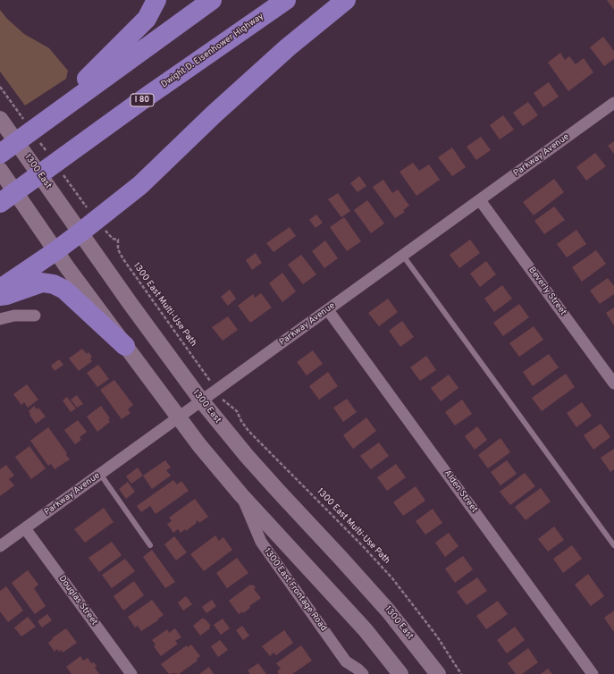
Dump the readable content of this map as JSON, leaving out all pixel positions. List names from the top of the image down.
{
  "streets": {
    "highway": ["Dwight D. Eisenhower Highway", "I 80"],
    "main road": ["1300 East"],
    "street": [
      "Parkway Avenue",
      "Beverly Street",
      "Alden Street",
      "1300 East Frontage Road",
      "Douglas Street"
    ],
    "path": ["1300 East Multi-Use Path"]
  },
  "crossings": [
    ["Parkway Avenue", "1300 East"],
    ["Parkway Avenue", "Beverly Street"],
    ["Parkway Avenue", "Alden Street"],
    ["Parkway Avenue", "Douglas Street"]
  ]
}
